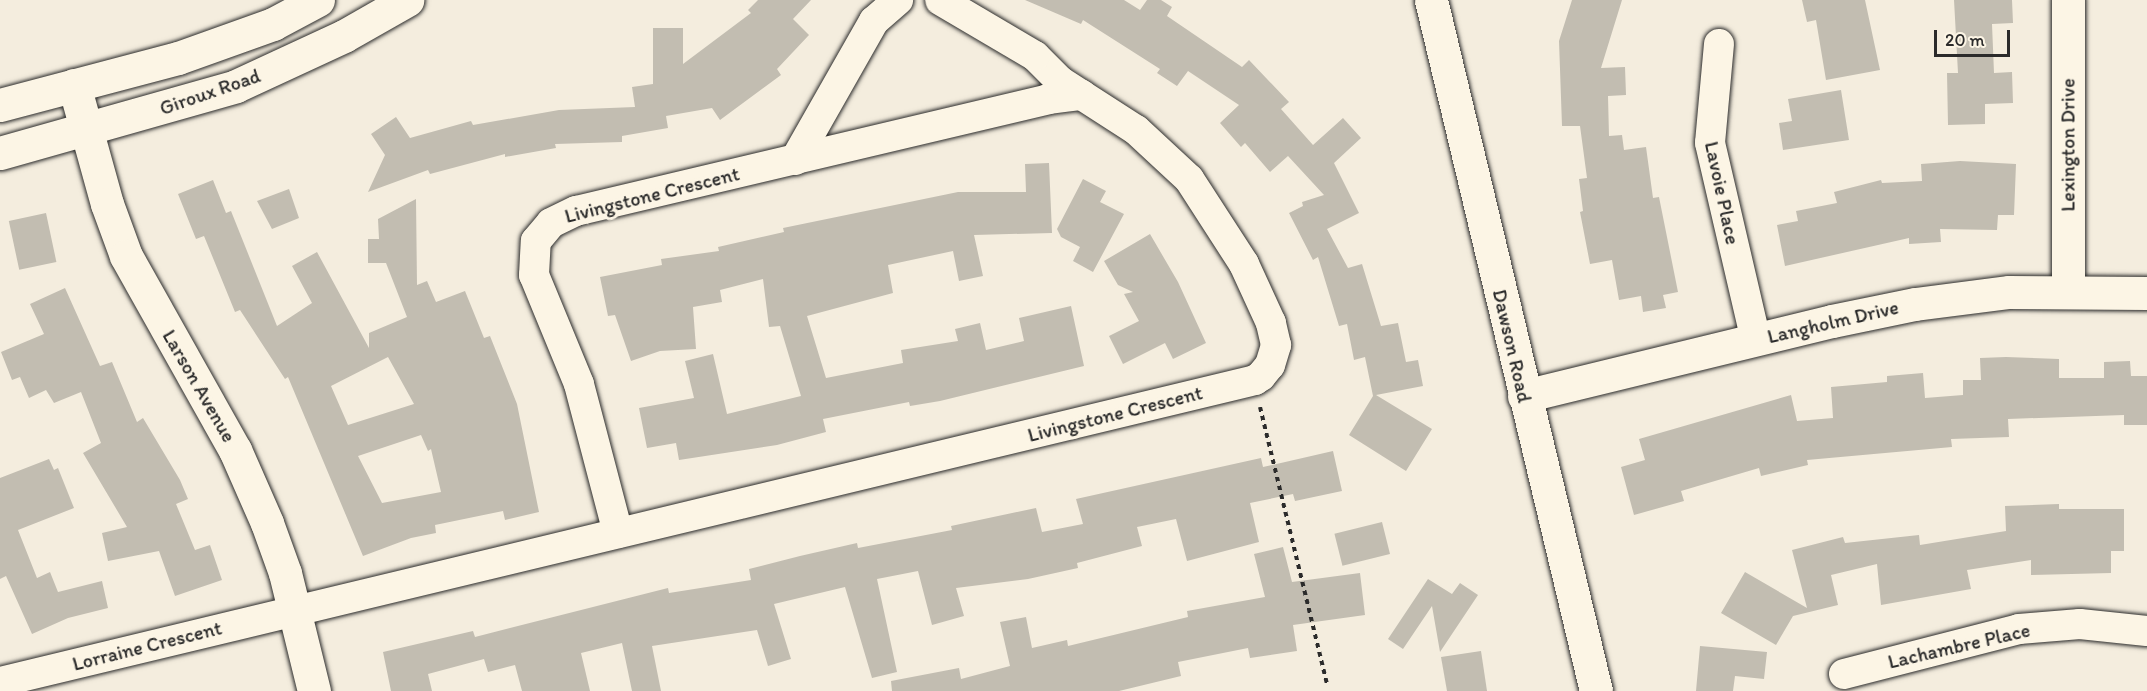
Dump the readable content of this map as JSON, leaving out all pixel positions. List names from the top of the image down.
{
  "streets": {
    "street": [
      "Giroux Road",
      "Lexington Drive",
      "Lavoie Place",
      "Livingstone Crescent",
      "Langholm Drive",
      "Dawson Road",
      "Larson Avenue",
      "Lorraine Crescent",
      "Lachambre Place"
    ]
  },
  "crossings": [
    ["Giroux Road", "Larson Avenue"],
    ["Lexington Drive", "Langholm Drive"],
    ["Lavoie Place", "Langholm Drive"],
    ["Livingstone Crescent", "Larson Avenue"],
    ["Livingstone Crescent", "Lorraine Crescent"],
    ["Langholm Drive", "Dawson Road"],
    ["Larson Avenue", "Lorraine Crescent"]
  ],
  "scale_bar": "20 m"
}
